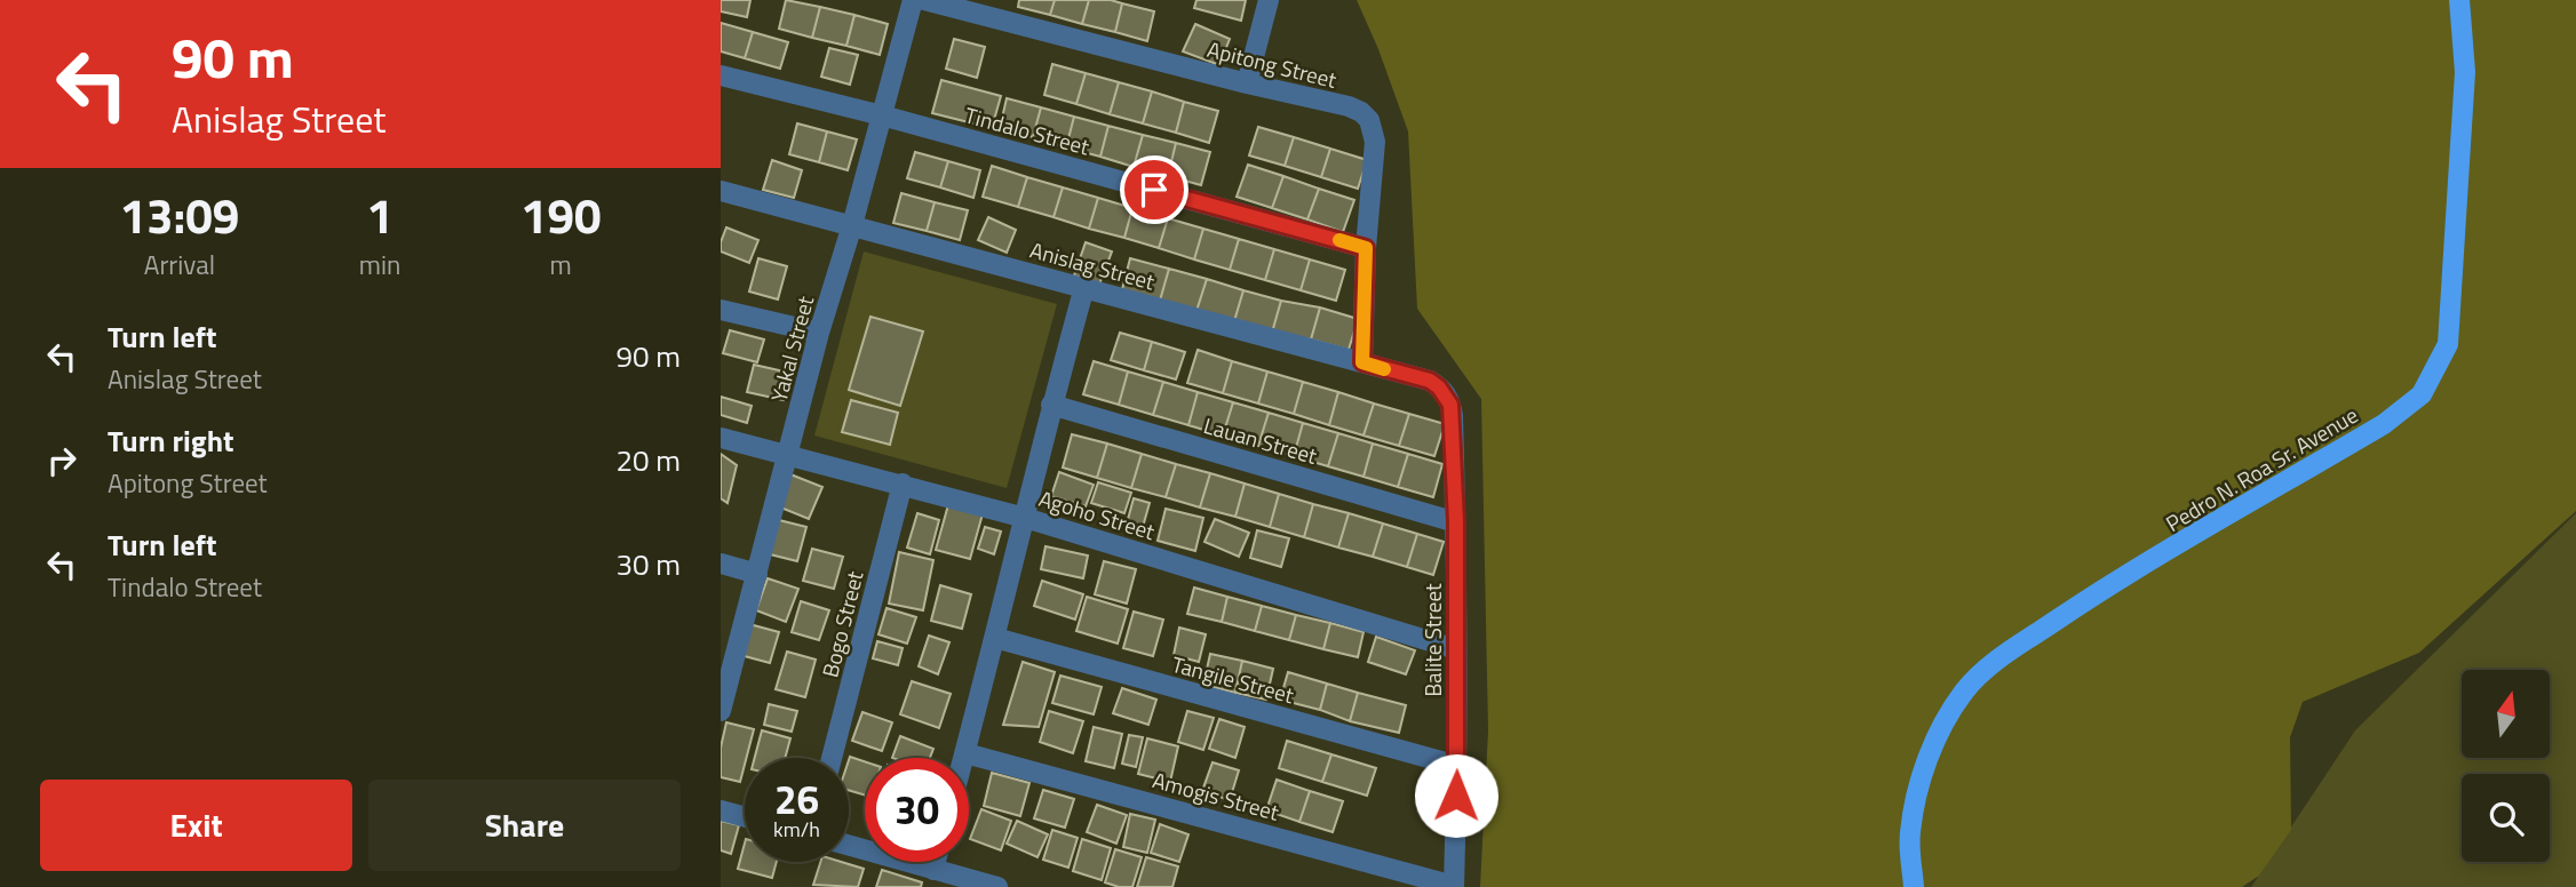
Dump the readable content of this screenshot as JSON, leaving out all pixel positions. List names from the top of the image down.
{
  "streets": {
    "main road": ["Pedro N. Roa Sr. Avenue"],
    "street": [
      "Apitong Street",
      "Tindalo Street",
      "Anislag Street",
      "Yakal Street",
      "Lauan Street",
      "Agoho Street",
      "Bogo Street",
      "Balite Street",
      "Tangile Street",
      "Amogis Street"
    ]
  },
  "crossings": [
    ["Apitong Street", "Tindalo Street"],
    ["Apitong Street", "Anislag Street"],
    ["Tindalo Street", "Yakal Street"],
    ["Anislag Street", "Yakal Street"],
    ["Anislag Street", "Balite Street"],
    ["Yakal Street", "Agoho Street"],
    ["Lauan Street", "Balite Street"],
    ["Agoho Street", "Bogo Street"],
    ["Agoho Street", "Balite Street"],
    ["Balite Street", "Tangile Street"],
    ["Balite Street", "Amogis Street"]
  ],
  "north": "top",
  "page": {
    "turn": ["90 m", "Anislag Street"],
    "eta": [
      "13:09",
      "Arrival",
      "1",
      "min",
      "190",
      "m"
    ],
    "list": [
      {
        "name": "Turn left",
        "note": "Anislag Street",
        "value": "90 m"
      },
      {
        "name": "Turn right",
        "note": "Apitong Street",
        "value": "20 m"
      },
      {
        "name": "Turn left",
        "note": "Tindalo Street",
        "value": "30 m"
      }
    ],
    "speed": "26 km/h",
    "limit": "30",
    "buttons": ["Exit", "Share"]
  }
}
